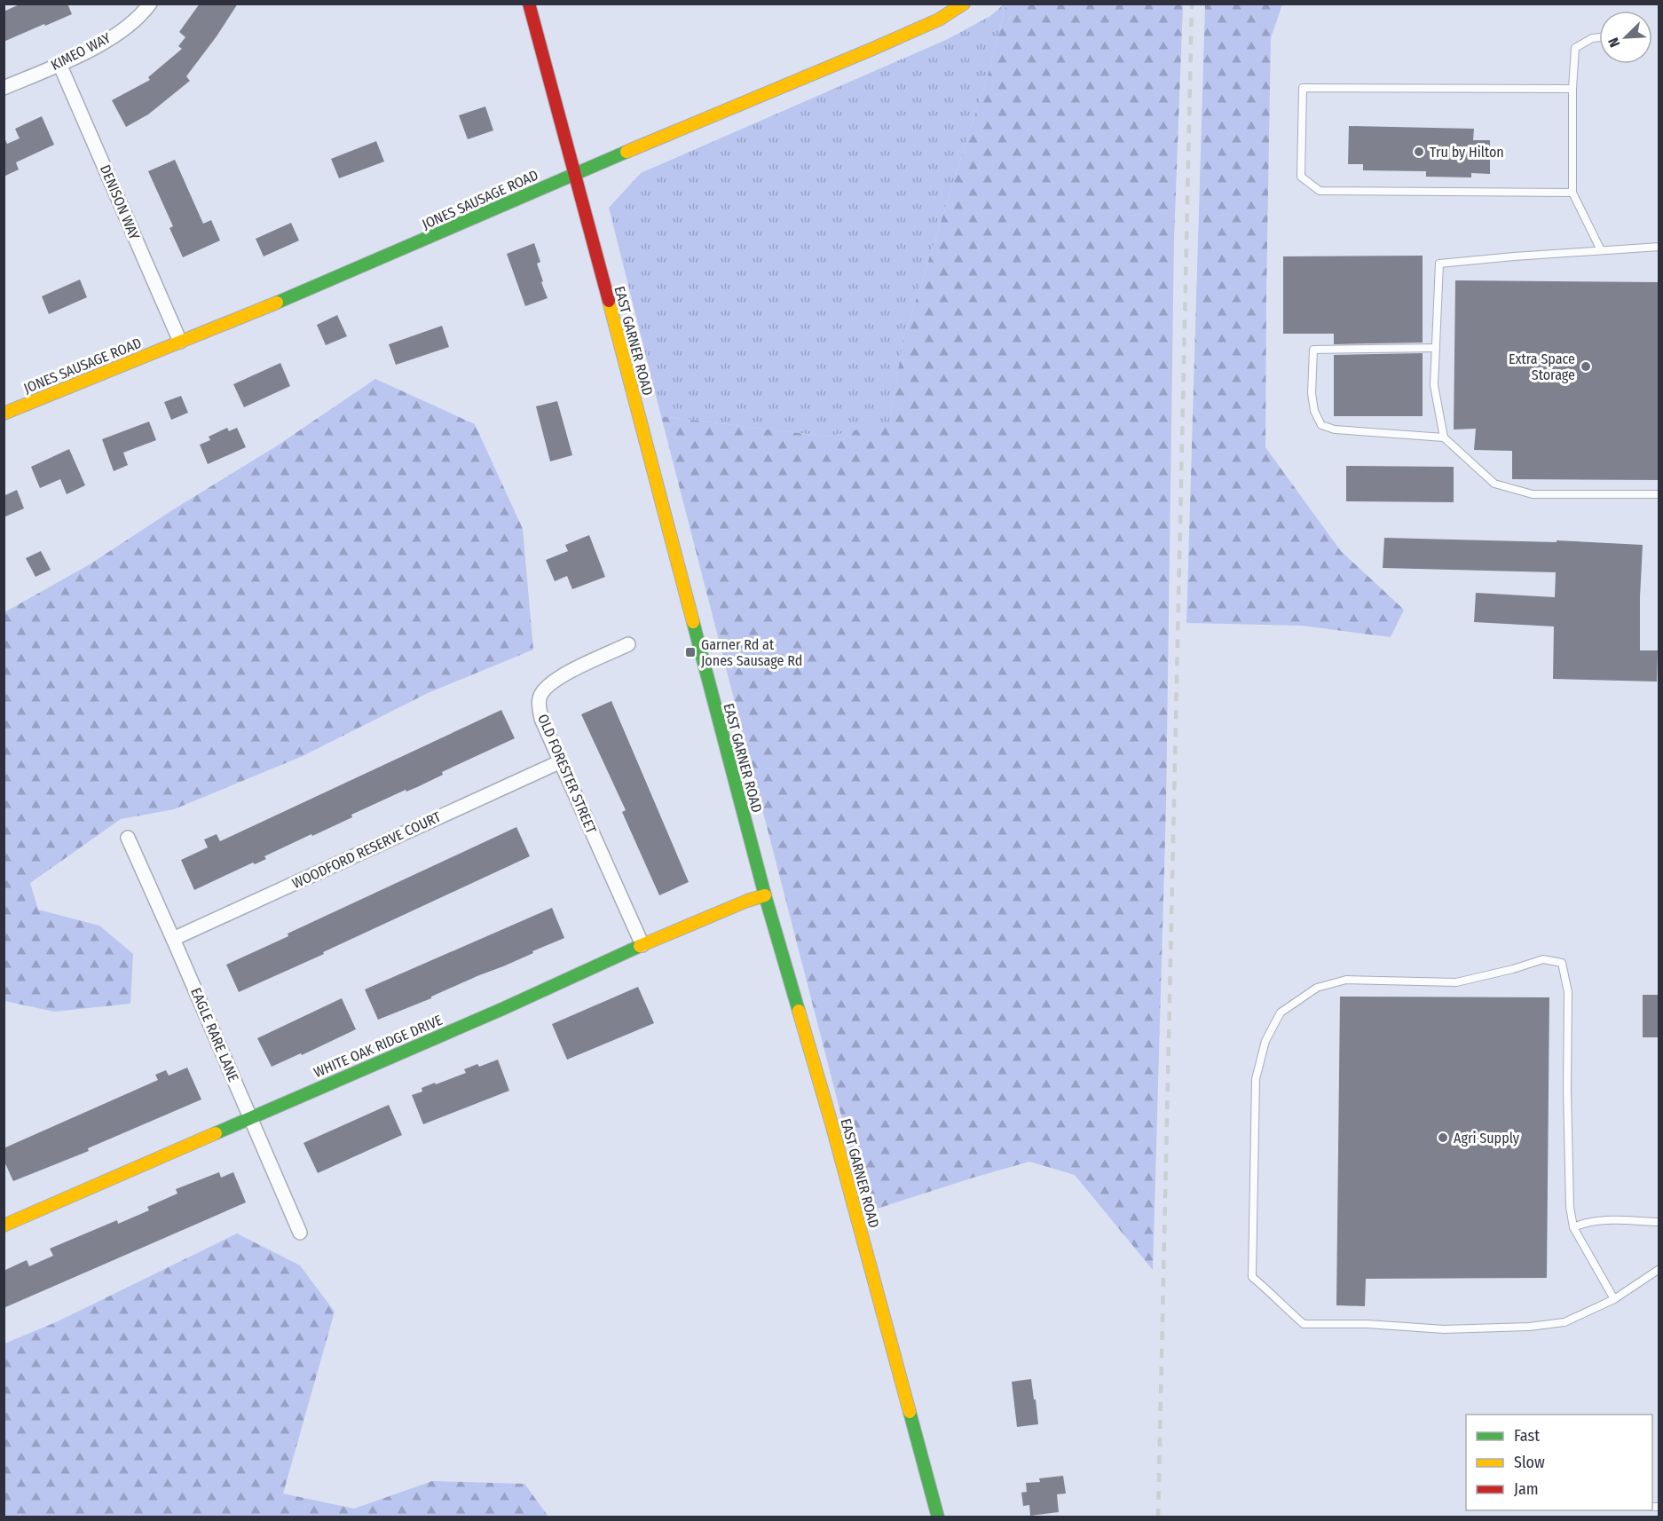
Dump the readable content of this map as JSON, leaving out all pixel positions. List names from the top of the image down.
{
  "streets": {
    "main road": ["JONES SAUSAGE ROAD", "EAST GARNER ROAD", "WHITE OAK RIDGE DRIVE"],
    "street": [
      "KIMEO WAY",
      "DENISON WAY",
      "OLD FORESTER STREET",
      "WOODFORD RESERVE COURT",
      "EAGLE RARE LANE"
    ]
  },
  "crossings": [
    ["KIMEO WAY", "DENISON WAY"],
    ["JONES SAUSAGE ROAD", "DENISON WAY"],
    ["JONES SAUSAGE ROAD", "EAST GARNER ROAD"],
    ["EAST GARNER ROAD", "WHITE OAK RIDGE DRIVE"],
    ["OLD FORESTER STREET", "WOODFORD RESERVE COURT"],
    ["OLD FORESTER STREET", "WHITE OAK RIDGE DRIVE"],
    ["WOODFORD RESERVE COURT", "EAGLE RARE LANE"],
    ["EAGLE RARE LANE", "WHITE OAK RIDGE DRIVE"]
  ],
  "places": {
    "other": ["Tru by Hilton", "Extra Space Storage", "Agri Supply"],
    "transit": ["Garner Rd at Jones Sausage Rd"]
  },
  "legend": ["Fast", "Slow", "Jam"],
  "north": "bottom left"
}
